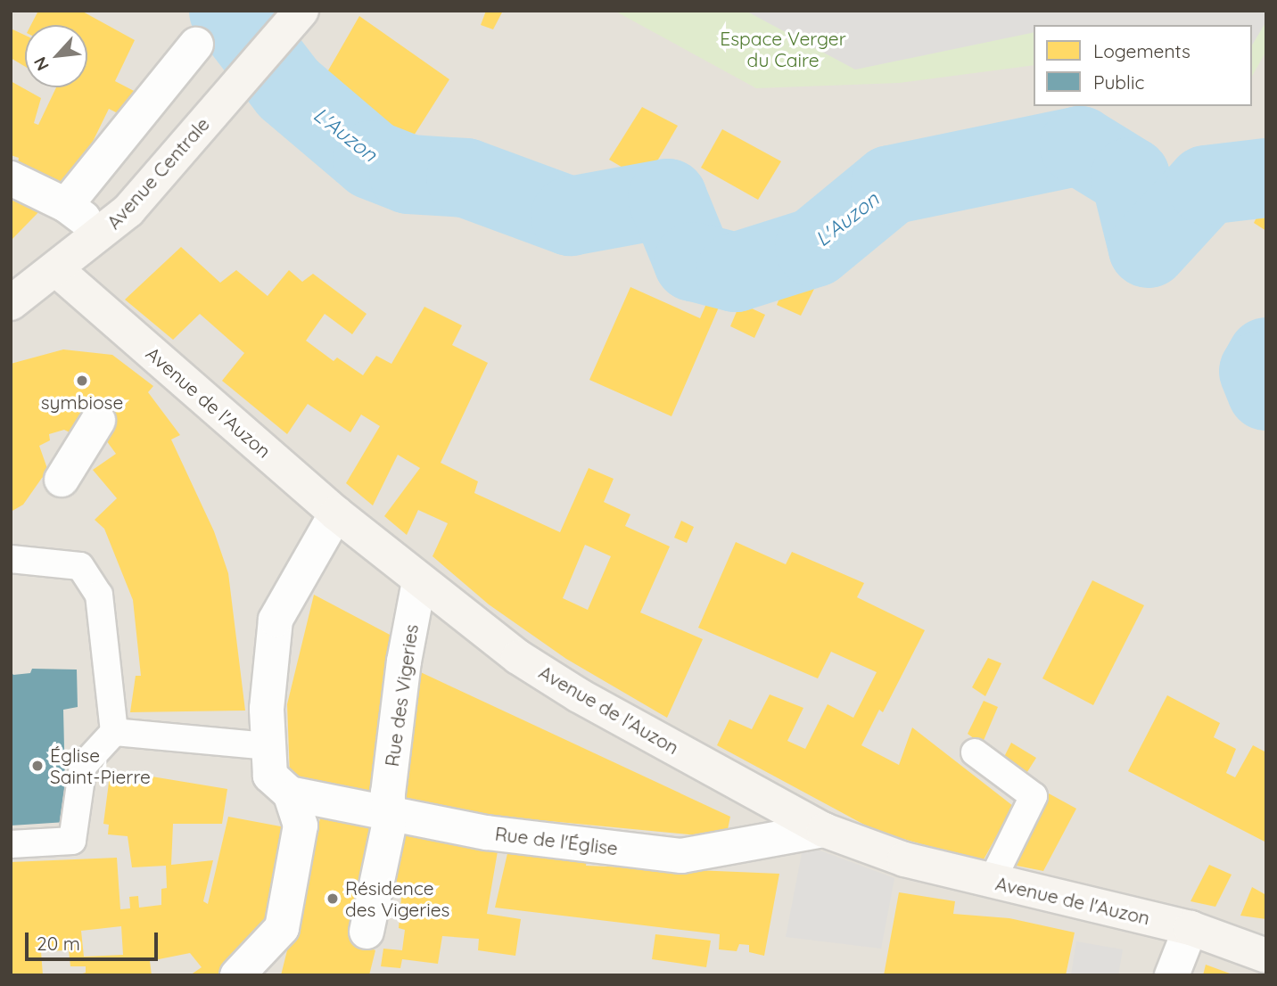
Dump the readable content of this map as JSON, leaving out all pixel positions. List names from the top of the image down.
{
  "streets": {
    "main road": ["Avenue Centrale", "Avenue de l'Auzon"],
    "street": ["Rue des Vigeries", "Rue de l'Église"]
  },
  "crossings": [
    ["Avenue Centrale", "Avenue de l'Auzon"],
    ["Avenue de l'Auzon", "Rue des Vigeries"],
    ["Avenue de l'Auzon", "Rue de l'Église"],
    ["Rue des Vigeries", "Rue de l'Église"]
  ],
  "water": ["L'Auzon"],
  "parks": ["Espace Verger du Caire"],
  "places": ["symbiose", "Église Saint-Pierre", "Résidence des Vigeries"],
  "legend": ["Logements", "Public"],
  "scale_bar": "20 m",
  "north": "bottom left"
}
